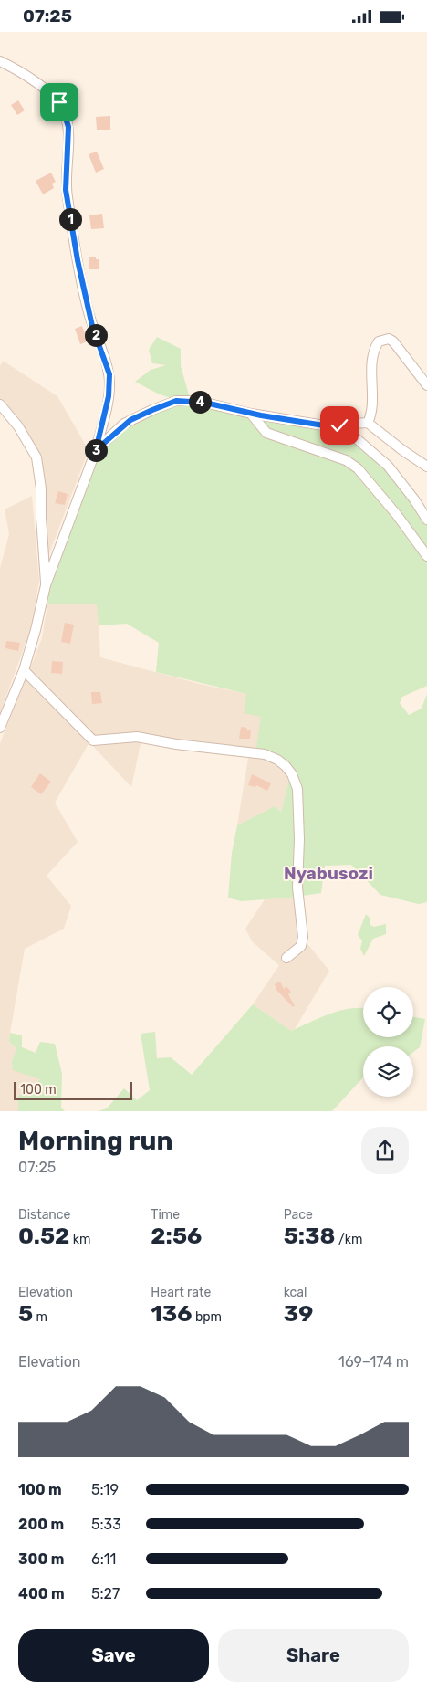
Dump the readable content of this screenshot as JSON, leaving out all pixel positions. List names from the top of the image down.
{
  "districts": ["Nyabusozi"],
  "scale_bar": "100 m",
  "page": {
    "status": "07:25",
    "pins": [
      "1",
      "2",
      "4",
      "3"
    ],
    "scale": "100 m",
    "heading": ["Morning run", "07:25"],
    "stats": [
      ["Distance", "0.52 km"],
      ["Time", "2:56"],
      ["Pace", "5:38 /km"],
      ["Elevation", "5 m"],
      ["Heart rate", "136 bpm"],
      ["kcal", "39"]
    ],
    "chart": ["Elevation", "169–174 m"],
    "list": [
      {
        "name": "100 m",
        "note": "5:19"
      },
      {
        "name": "200 m",
        "note": "5:33"
      },
      {
        "name": "300 m",
        "note": "6:11"
      },
      {
        "name": "400 m",
        "note": "5:27"
      }
    ],
    "buttons": ["Save", "Share"]
  }
}
